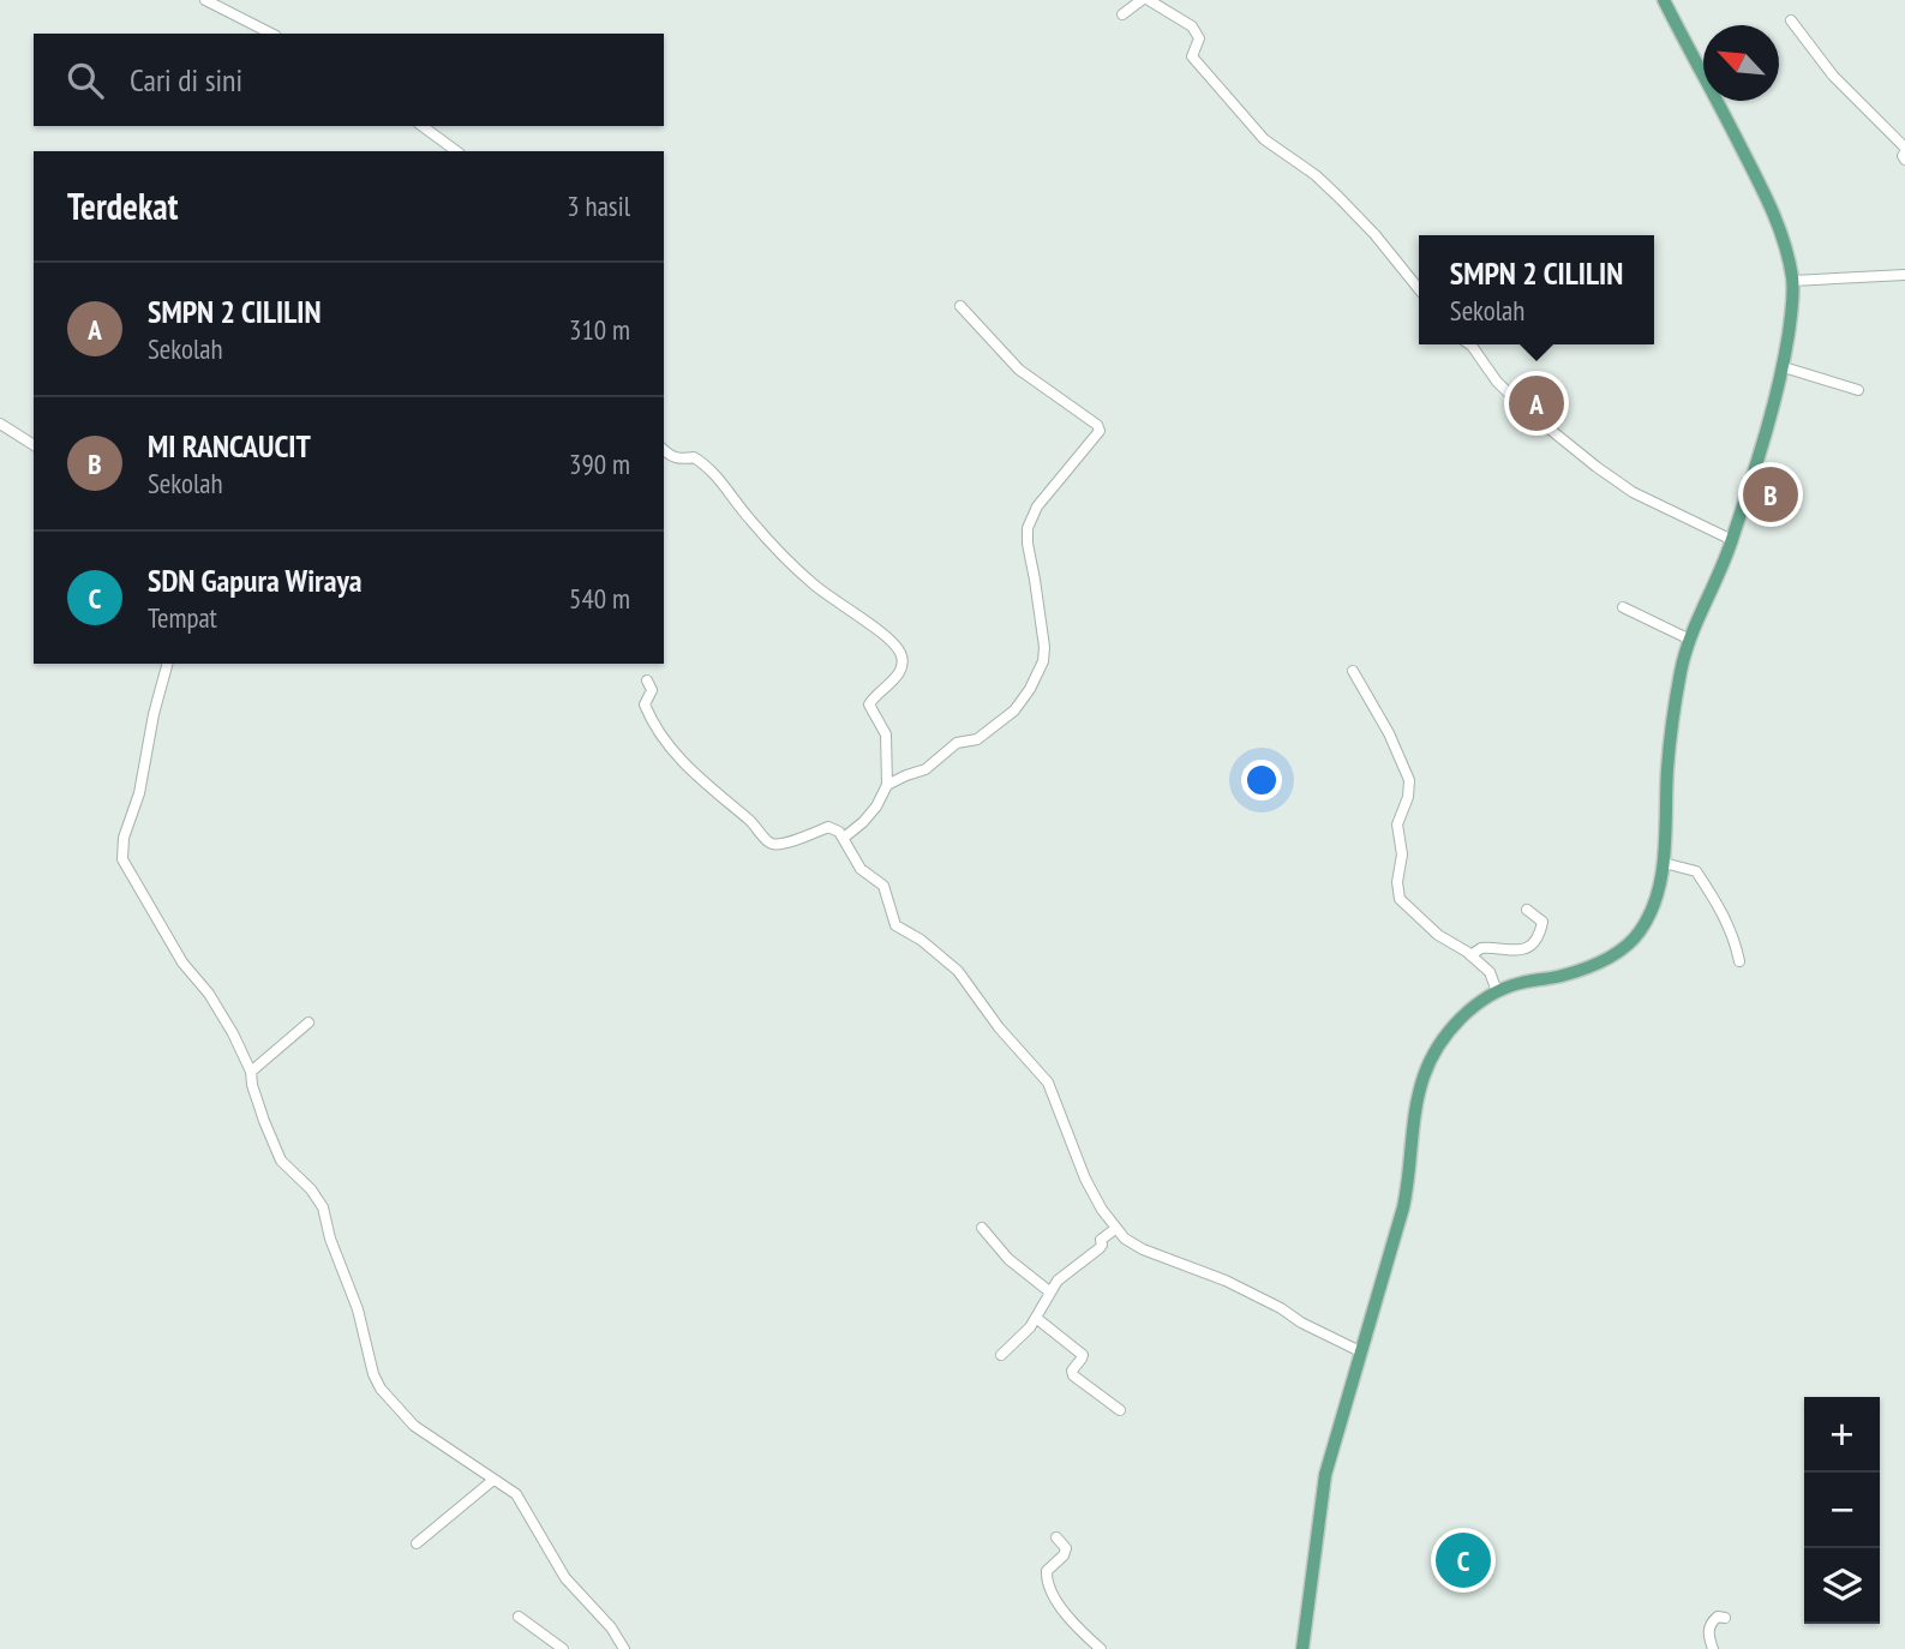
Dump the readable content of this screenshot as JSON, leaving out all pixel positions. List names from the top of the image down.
{
  "north": "top left",
  "page": {
    "search": "Cari di sini",
    "heading": ["Terdekat", "3 hasil"],
    "popup": ["SMPN 2 CILILIN", "Sekolah"],
    "list": [
      {
        "mark": "A",
        "name": "SMPN 2 CILILIN",
        "note": "Sekolah",
        "value": "310 m"
      },
      {
        "mark": "B",
        "name": "MI RANCAUCIT",
        "note": "Sekolah",
        "value": "390 m"
      },
      {
        "mark": "C",
        "name": "SDN Gapura Wiraya",
        "note": "Tempat",
        "value": "540 m"
      }
    ],
    "pins": ["A", "B", "C"],
    "map_buttons": ["+", "−"]
  }
}
